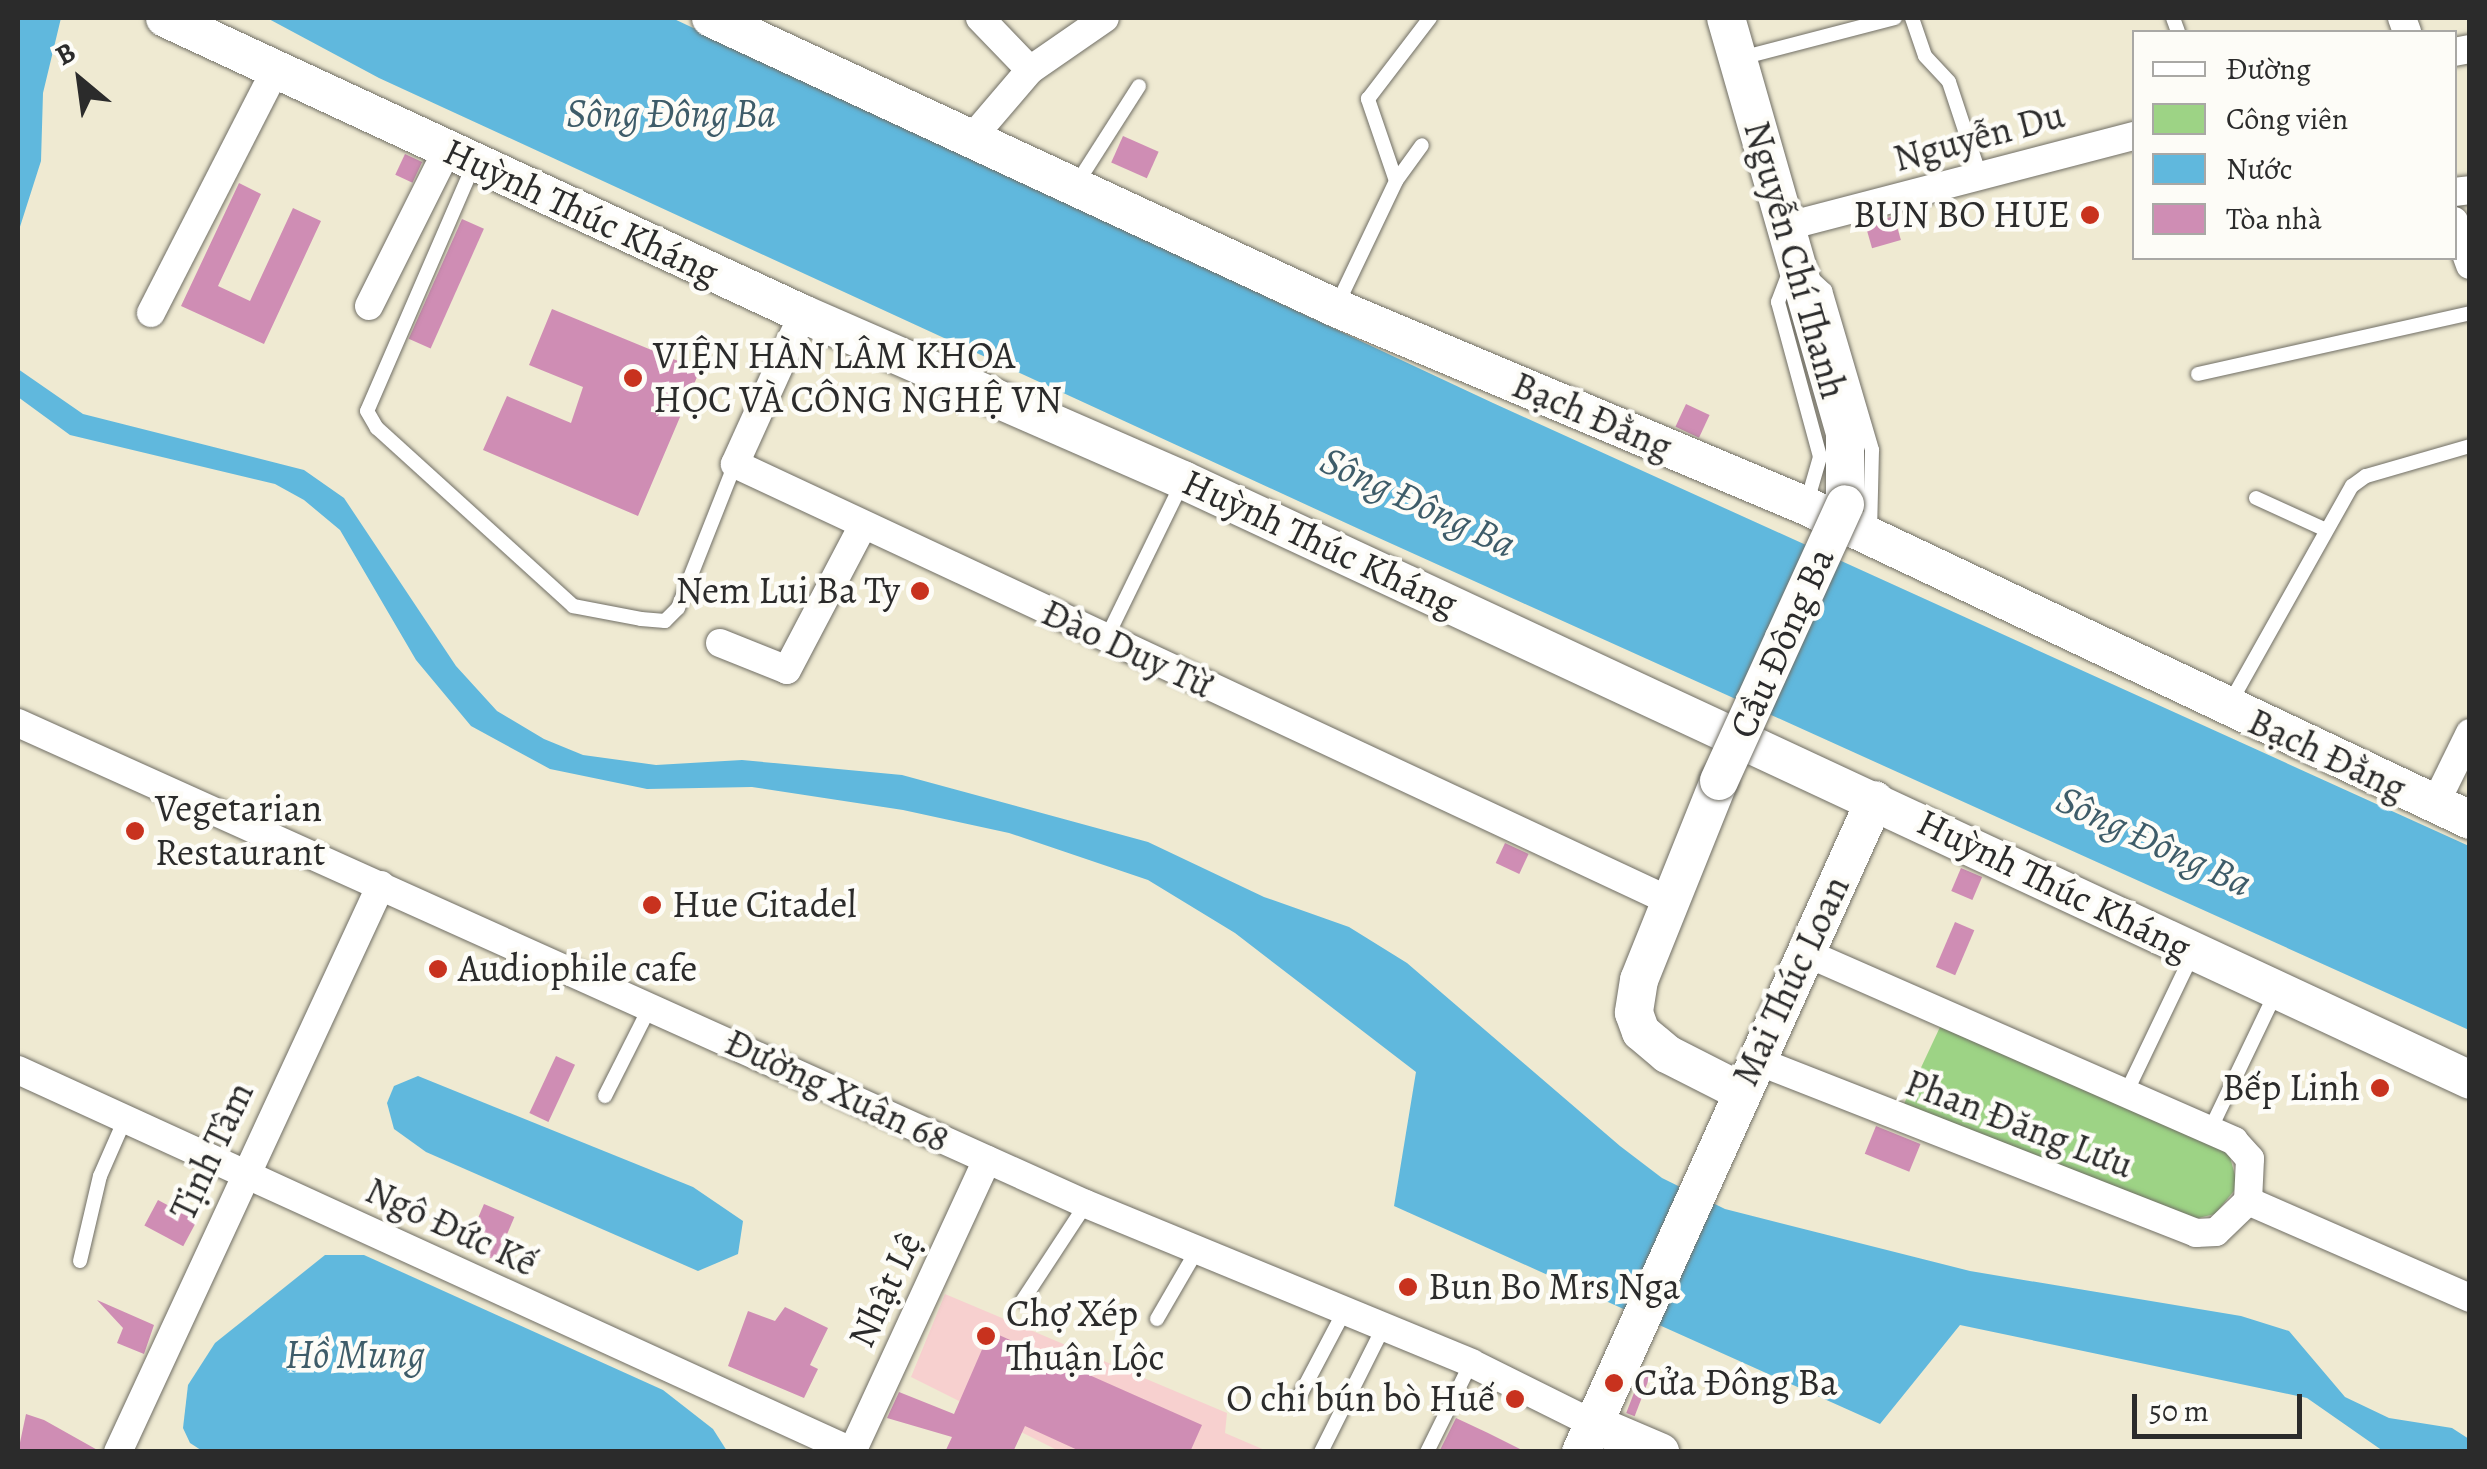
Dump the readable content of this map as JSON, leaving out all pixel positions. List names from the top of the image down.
{
  "streets": {
    "street": [
      "Nguyễn Du",
      "Huỳnh Thúc Kháng",
      "Nguyễn Chí Thanh",
      "Bạch Đằng",
      "Cầu Đông Ba",
      "Đào Duy Từ",
      "Mai Thúc Loan",
      "Đường Xuân 68",
      "Phan Đăng Lưu",
      "Tịnh Tâm",
      "Ngô Đức Kế",
      "Nhật Lệ"
    ]
  },
  "crossings": [
    ["Nguyễn Du", "Nguyễn Chí Thanh"],
    ["Huỳnh Thúc Kháng", "Mai Thúc Loan"],
    ["Nguyễn Chí Thanh", "Cầu Đông Ba"],
    ["Cầu Đông Ba", "Đào Duy Từ"],
    ["Mai Thúc Loan", "Đường Xuân 68"],
    ["Mai Thúc Loan", "Phan Đăng Lưu"],
    ["Đường Xuân 68", "Tịnh Tâm"],
    ["Đường Xuân 68", "Nhật Lệ"],
    ["Tịnh Tâm", "Ngô Đức Kế"],
    ["Ngô Đức Kế", "Nhật Lệ"]
  ],
  "water": ["Sông Đông Ba", "Hồ Mung"],
  "places": [
    "BUN BO HUE",
    "VIỆN HÀN LÂM KHOA HỌC VÀ CÔNG NGHỆ VN",
    "Nem Lui Ba Ty",
    "Vegetarian Restaurant",
    "Hue Citadel",
    "Audiophile cafe",
    "Bếp Linh",
    "Bun Bo Mrs Nga",
    "Chợ Xép Thuận Lộc",
    "Cửa Đông Ba",
    "O chi bún bò Huế"
  ],
  "legend": [
    "Đường",
    "Công viên",
    "Nước",
    "Tòa nhà"
  ],
  "scale_bar": "50 m",
  "north": "top left"
}
